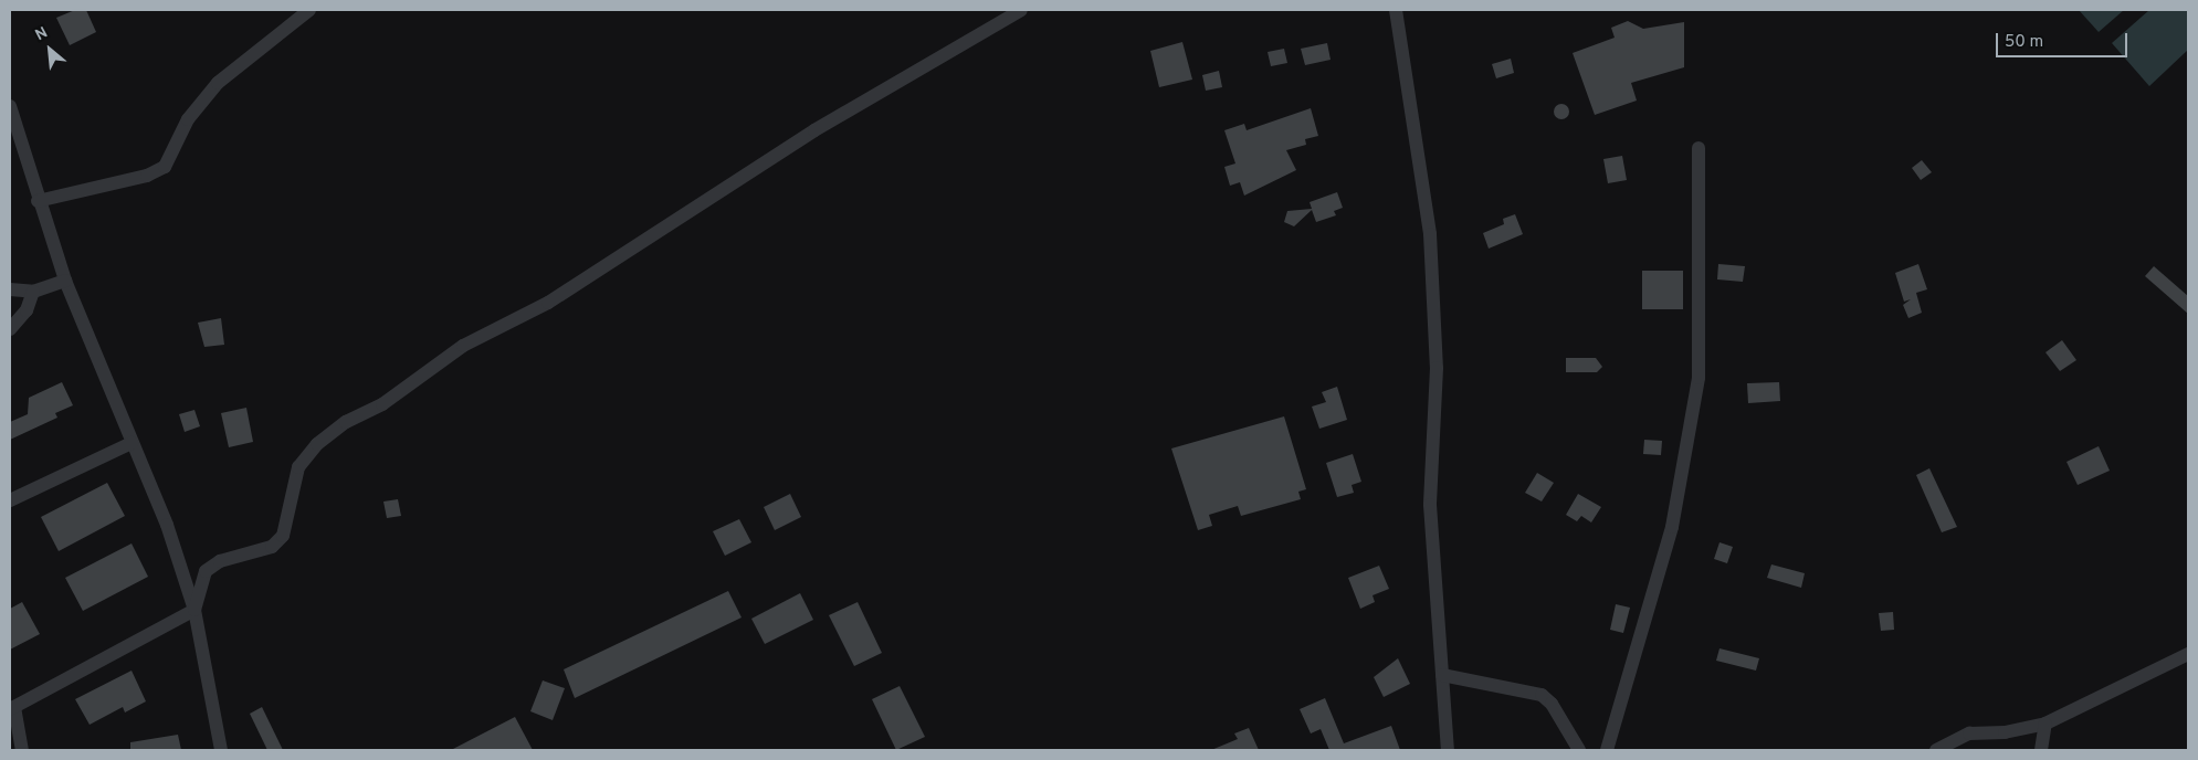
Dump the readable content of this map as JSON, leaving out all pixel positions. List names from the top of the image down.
{
  "scale_bar": "50 m",
  "north": "top left"
}
